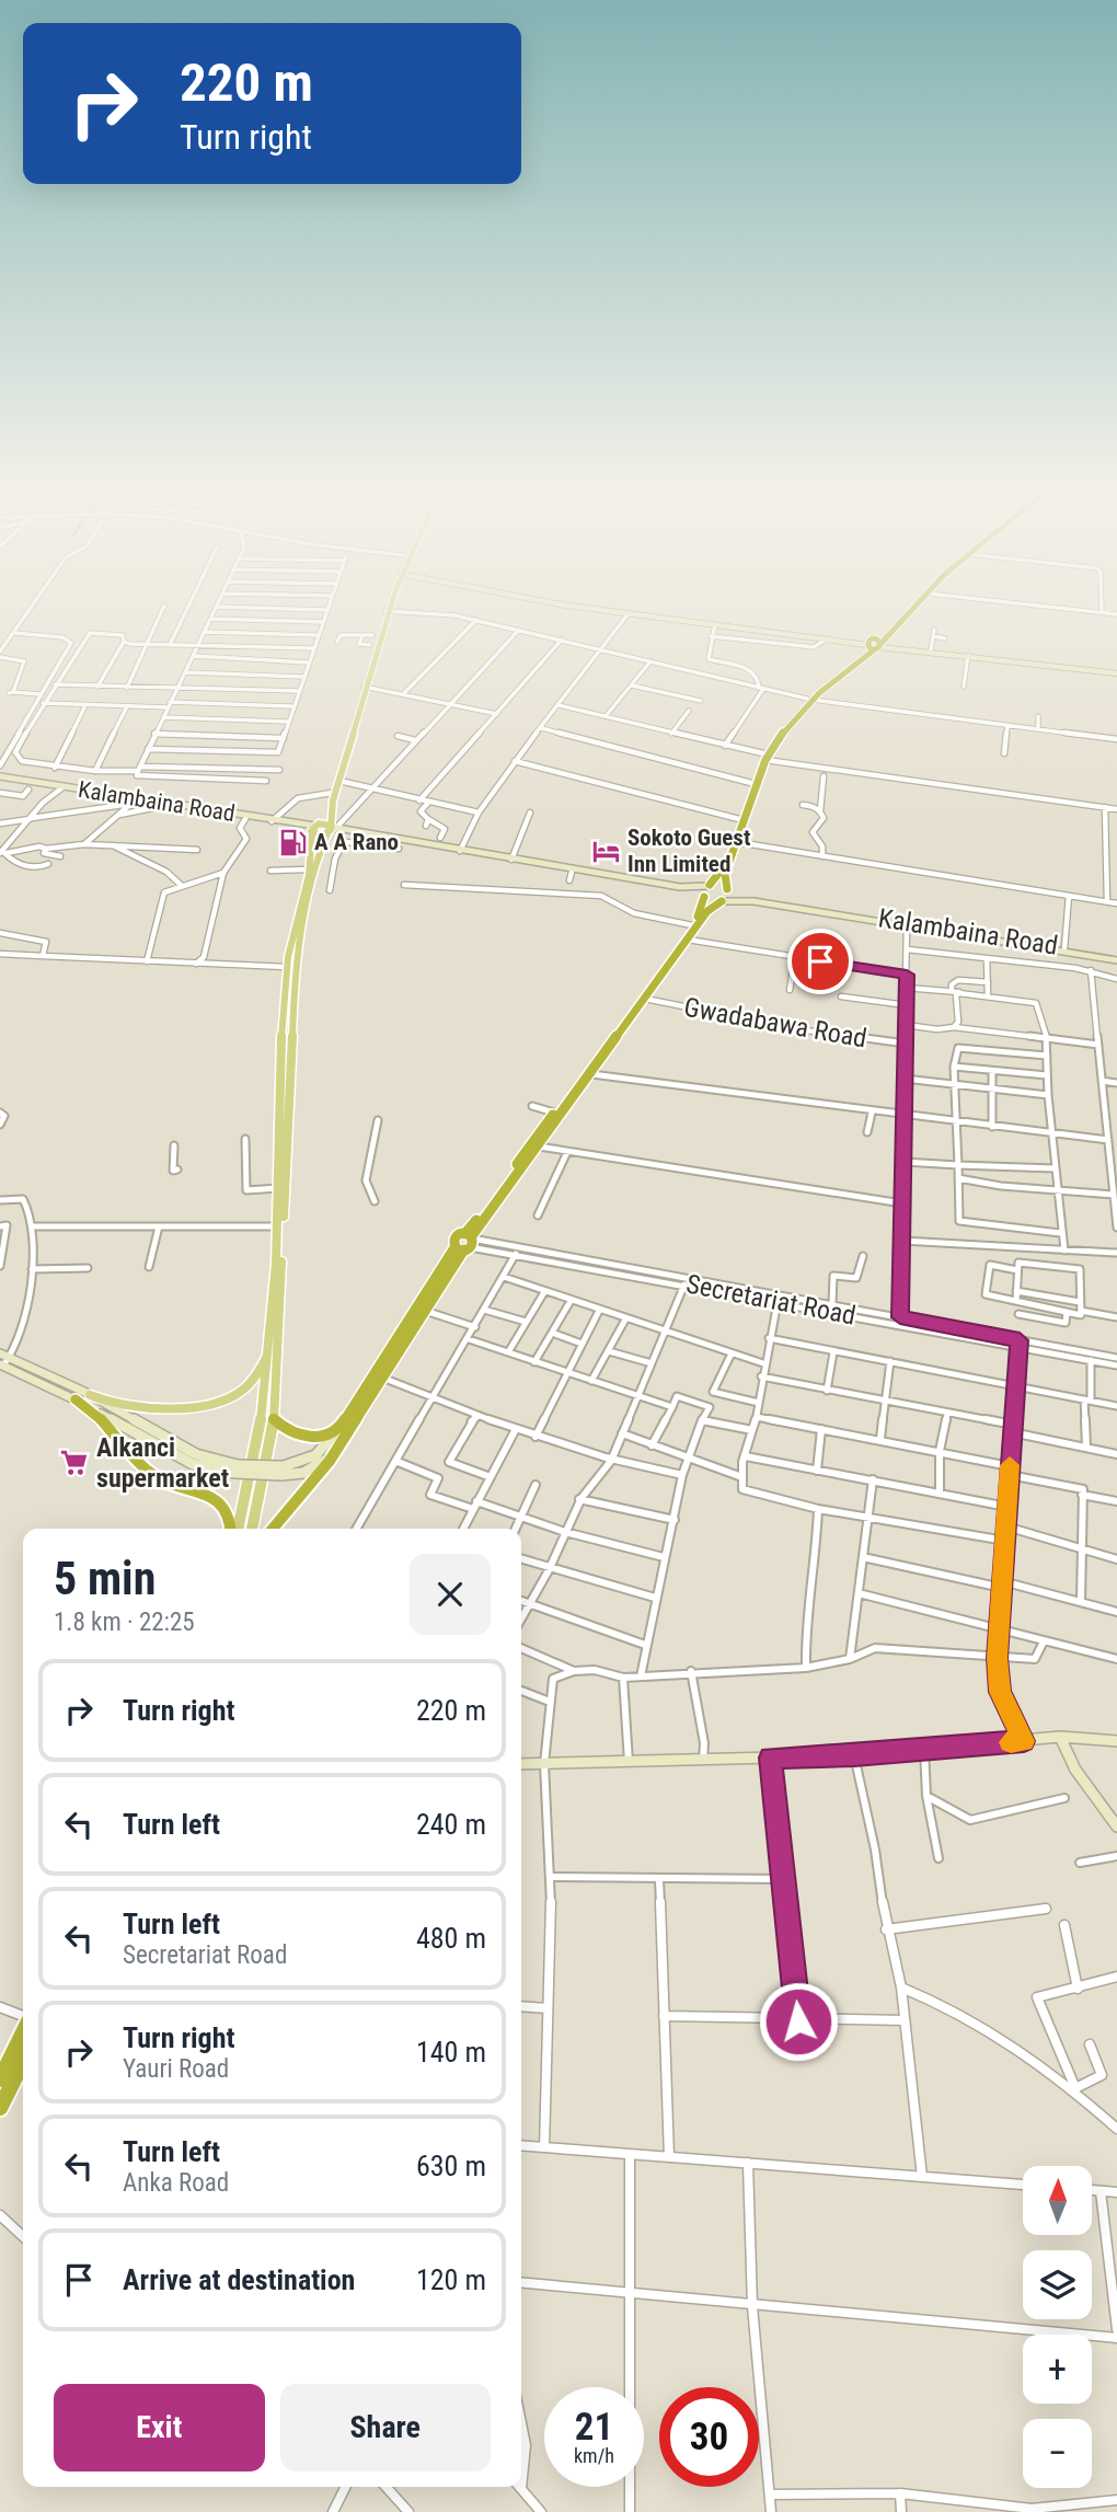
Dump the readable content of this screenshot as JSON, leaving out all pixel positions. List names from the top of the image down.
{
  "streets": {
    "main road": ["Kalambaina Road"],
    "street": ["Gwadabawa Road", "Secretariat Road"]
  },
  "places": {
    "fuel station": ["A A Rano"],
    "hotel": ["Sokoto Guest Inn Limited"],
    "supermarket": ["Alkanci supermarket"]
  },
  "north": "top",
  "page": {
    "turn": ["220 m", "Turn right"],
    "heading": ["5 min", "1.8 km · 22:25"],
    "list": [
      {
        "name": "Turn right",
        "value": "220 m"
      },
      {
        "name": "Turn left",
        "value": "240 m"
      },
      {
        "name": "Turn left",
        "note": "Secretariat Road",
        "value": "480 m"
      },
      {
        "name": "Turn right",
        "note": "Yauri Road",
        "value": "140 m"
      },
      {
        "name": "Turn left",
        "note": "Anka Road",
        "value": "630 m"
      },
      {
        "name": "Arrive at destination",
        "value": "120 m"
      }
    ],
    "map_buttons": ["+", "−"],
    "buttons": ["Exit", "Share"],
    "speed": "21 km/h",
    "limit": "30"
  }
}
